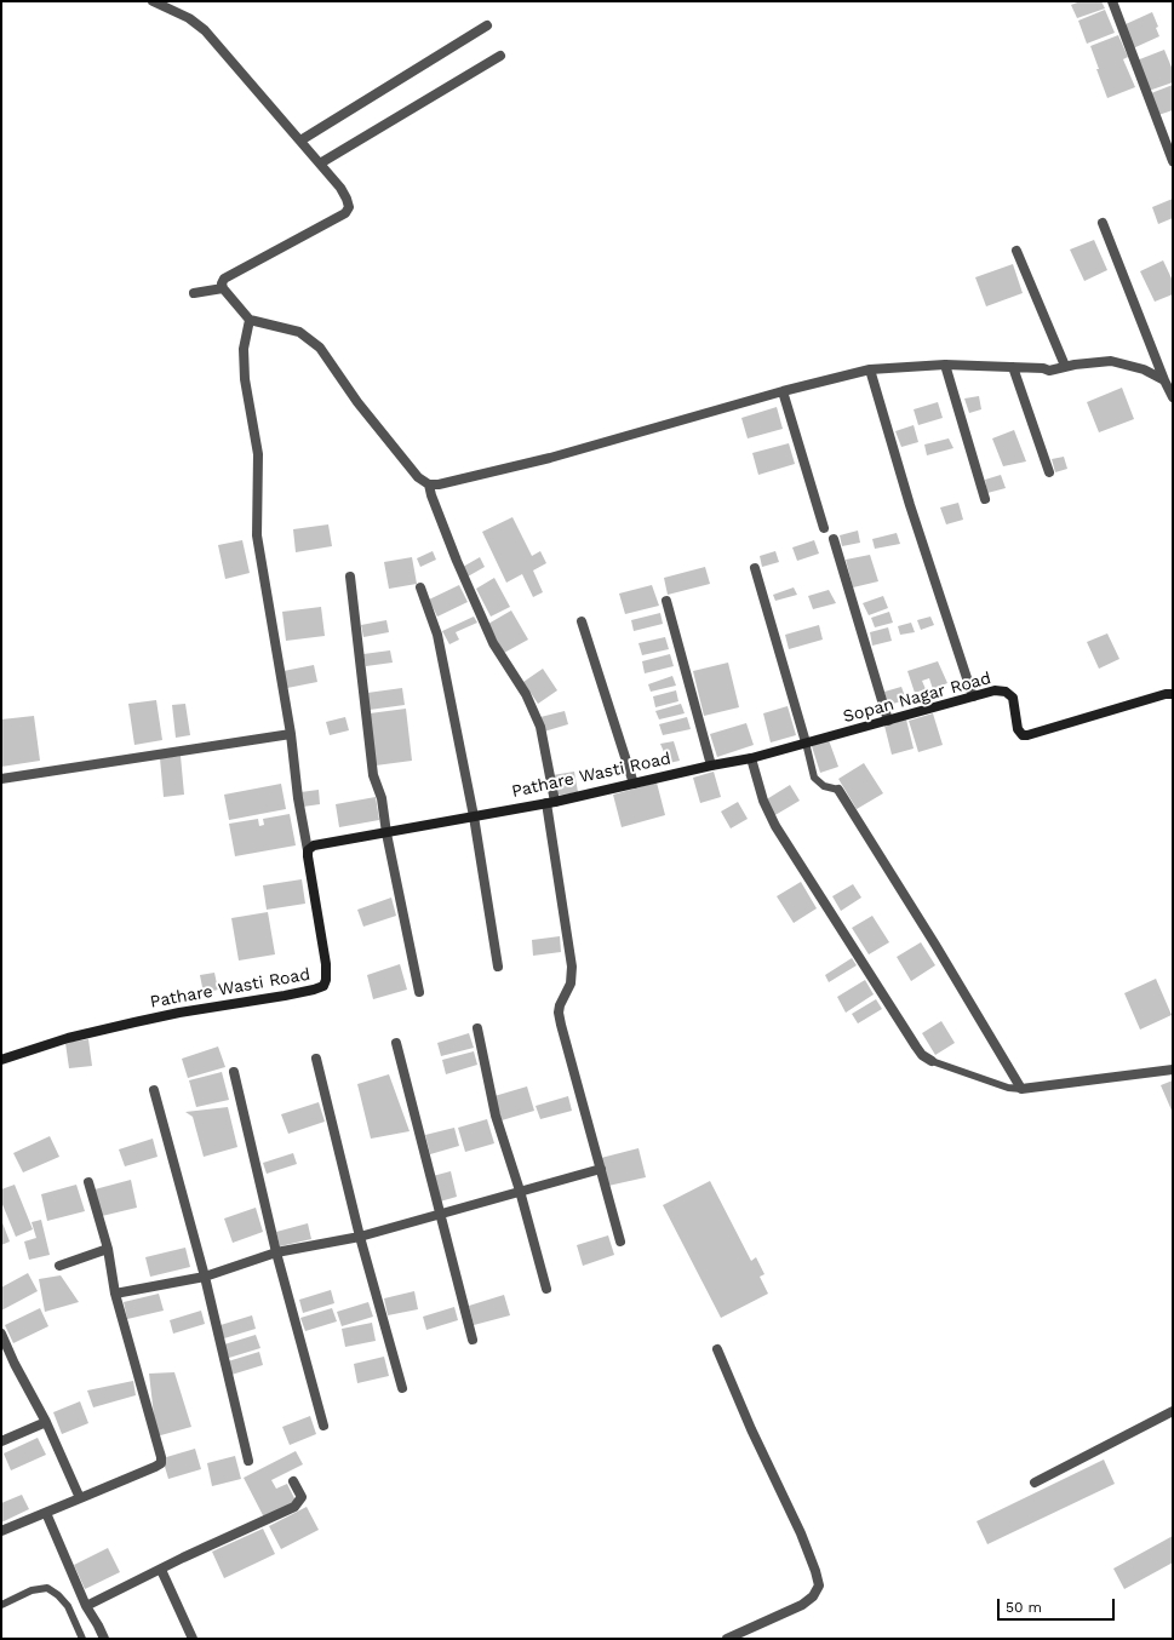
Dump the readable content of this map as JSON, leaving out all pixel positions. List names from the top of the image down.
{
  "streets": {
    "street": ["Sopan Nagar Road", "Pathare Wasti Road"]
  },
  "crossings": [
    ["Sopan Nagar Road", "Pathare Wasti Road"]
  ],
  "scale_bar": "50 m"
}
